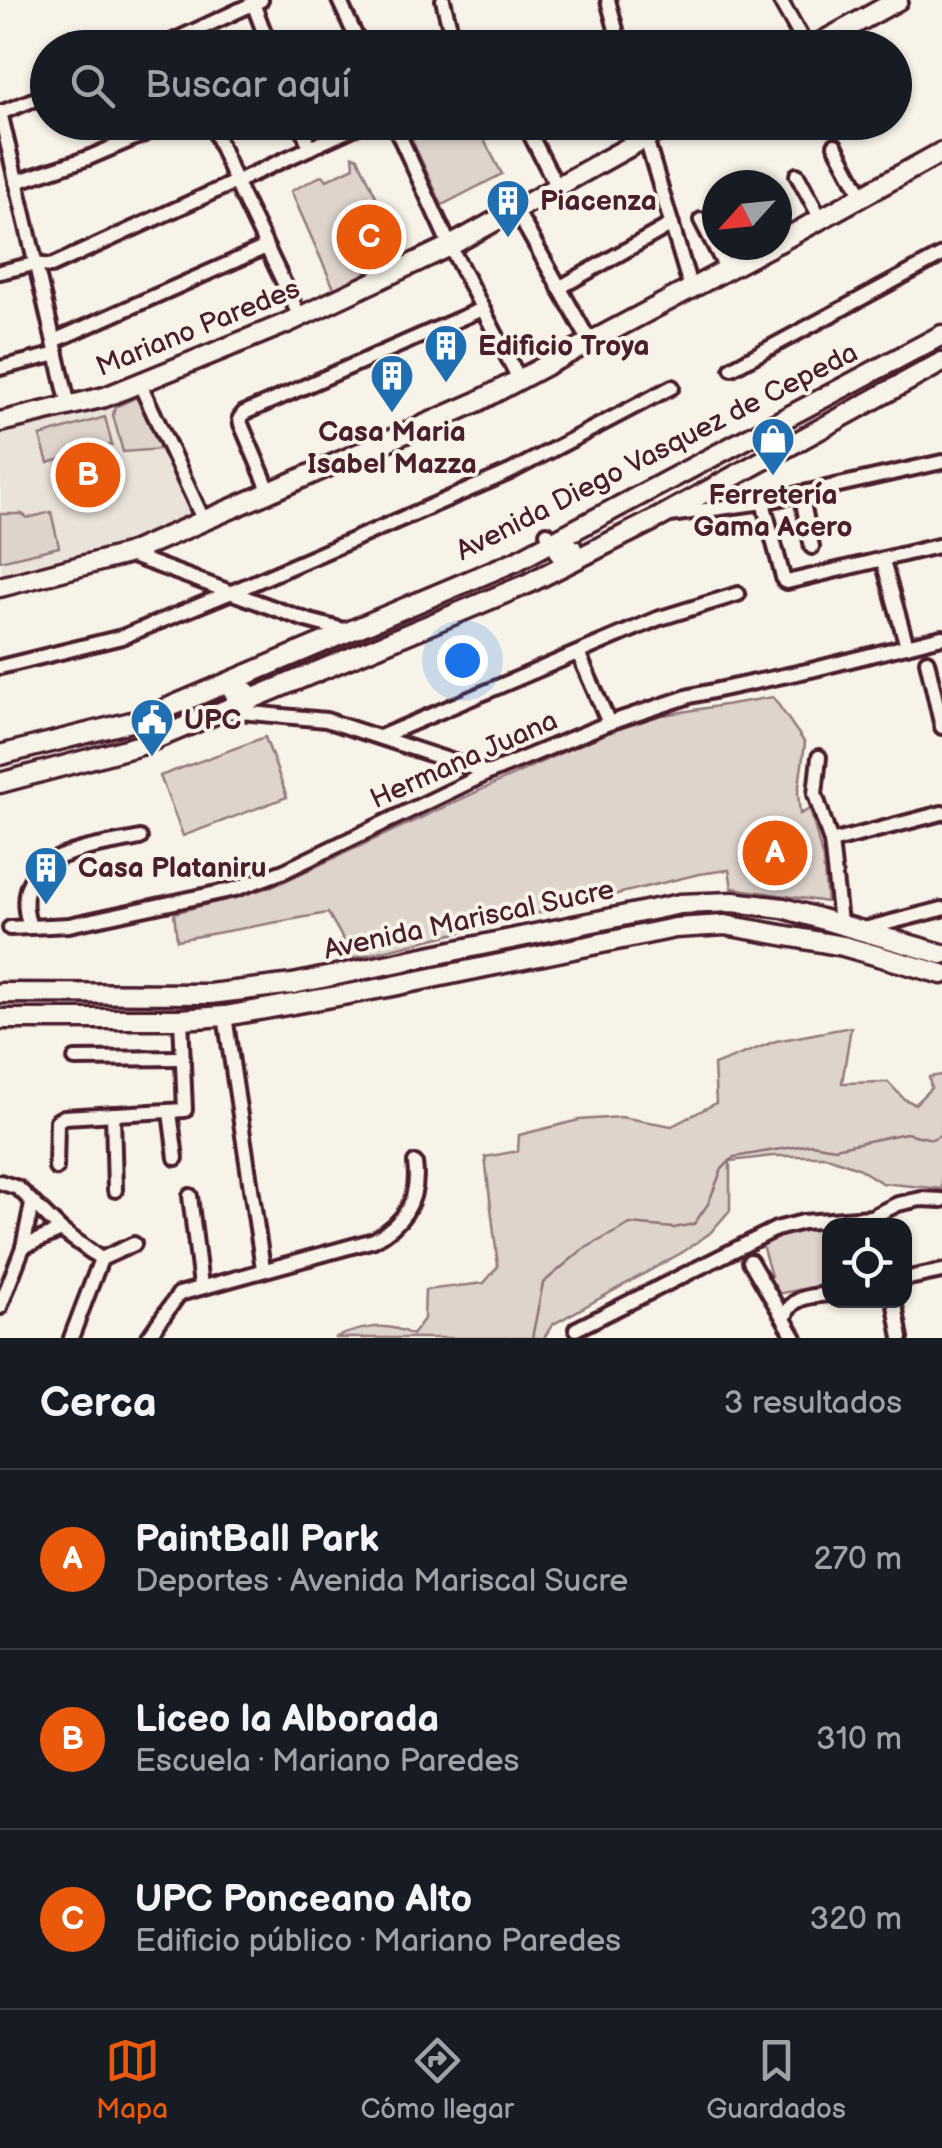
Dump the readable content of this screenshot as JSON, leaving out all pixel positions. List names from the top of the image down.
{
  "streets": {
    "main road": ["Mariano Paredes", "Avenida Diego Vasquez de Cepeda", "Avenida Mariscal Sucre"],
    "street": ["Hermana Juana"]
  },
  "places": {
    "building": [
      "Piacenza",
      "Edificio Troya",
      "Casa Maria Isabel Mazza",
      "Casa Plataniru"
    ],
    "shop": ["Ferretería Gama Acero"],
    "public building": ["UPC"]
  },
  "north": "bottom left",
  "page": {
    "search": "Buscar aquí",
    "pins": ["C", "B", "A"],
    "heading": ["Cerca", "3 resultados"],
    "list": [
      {
        "mark": "A",
        "name": "PaintBall Park",
        "note": "Deportes · Avenida Mariscal Sucre",
        "value": "270 m"
      },
      {
        "mark": "B",
        "name": "Liceo la Alborada",
        "note": "Escuela · Mariano Paredes",
        "value": "310 m"
      },
      {
        "mark": "C",
        "name": "UPC Ponceano Alto",
        "note": "Edificio público · Mariano Paredes",
        "value": "320 m"
      }
    ],
    "nav": ["Mapa", "Cómo llegar", "Guardados"]
  }
}
